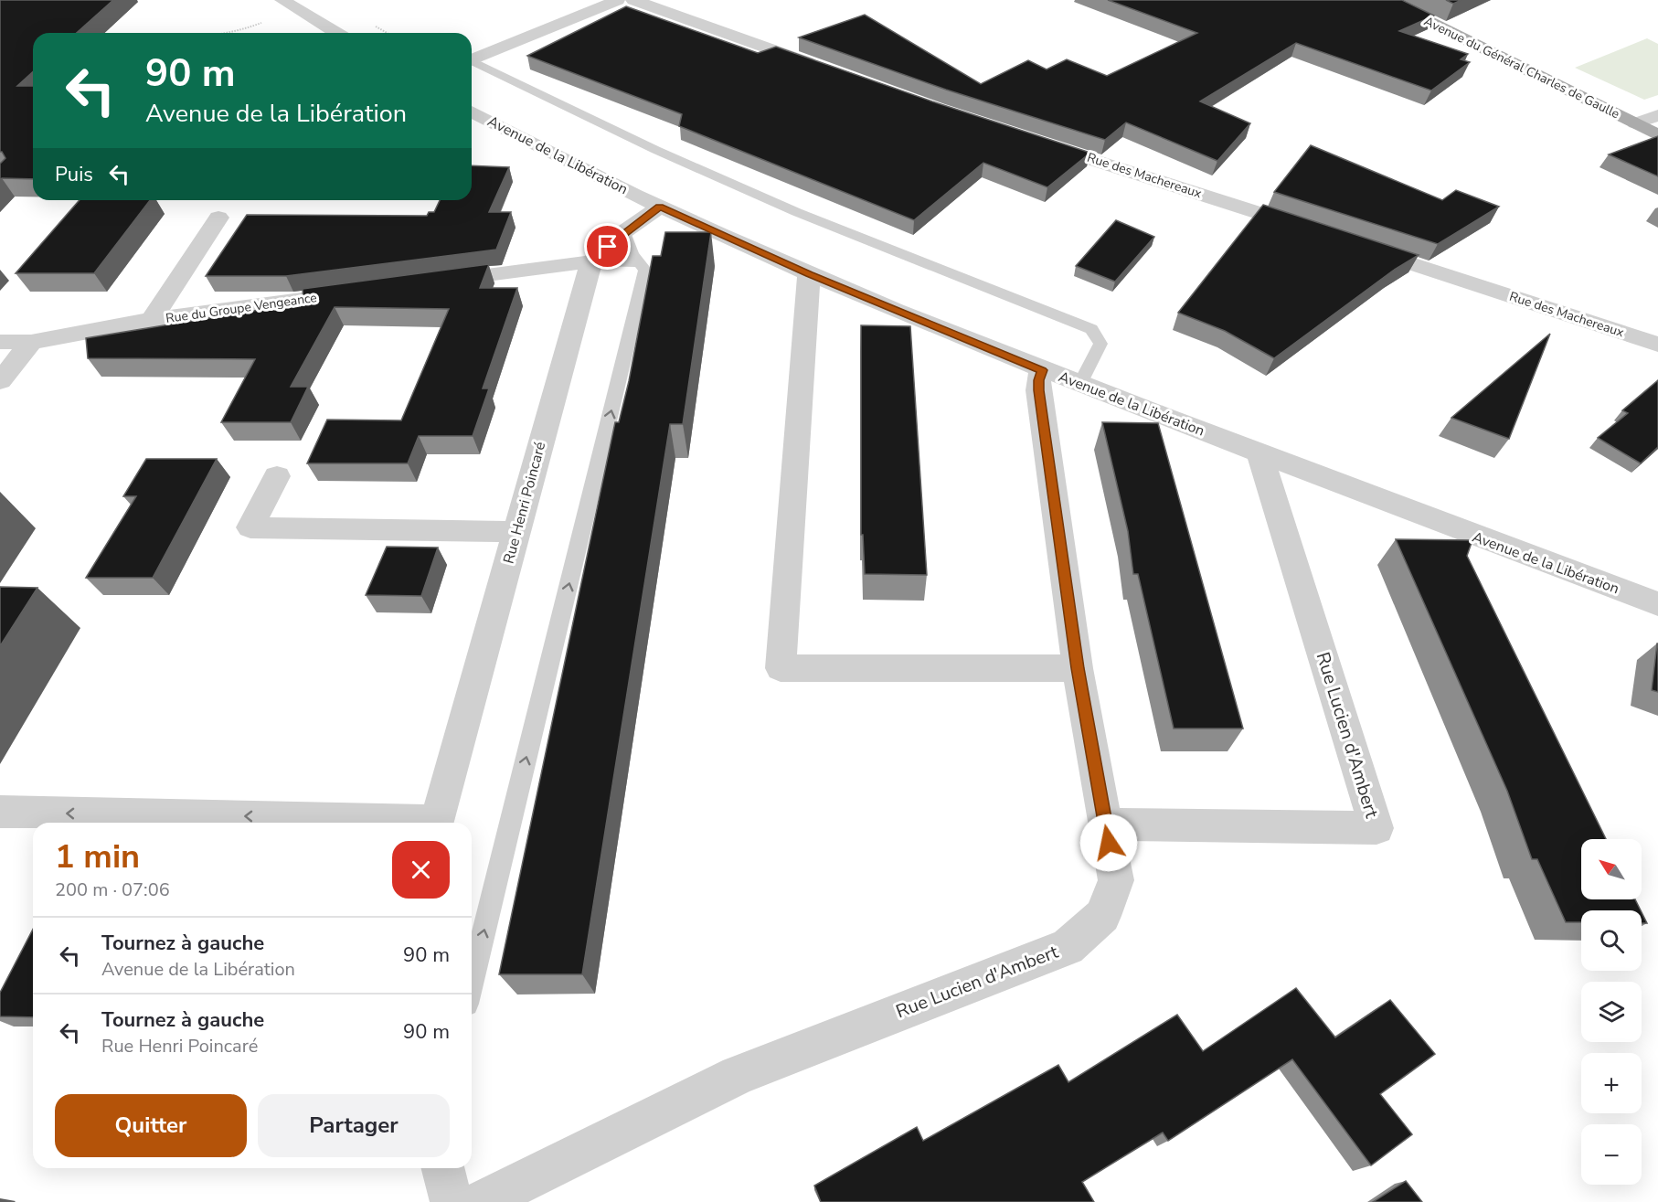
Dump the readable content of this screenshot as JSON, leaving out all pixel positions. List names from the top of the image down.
{
  "streets": {
    "main road": ["Avenue du Général Charles de Gaulle"],
    "street": [
      "Avenue de la Libération",
      "Rue des Machereaux",
      "Rue du Groupe Vengeance",
      "Rue Henri Poincaré",
      "Rue Lucien d'Ambert"
    ]
  },
  "crossings": [
    ["Avenue de la Libération", "Rue Lucien d'Ambert"]
  ],
  "north": "top left",
  "page": {
    "turn": ["90 m", "Avenue de la Libération"],
    "then": "Puis",
    "heading": ["1 min", "200 m · 07:06"],
    "map_buttons": ["+", "−"],
    "list": [
      {
        "name": "Tournez à gauche",
        "note": "Avenue de la Libération",
        "value": "90 m"
      },
      {
        "name": "Tournez à gauche",
        "note": "Rue Henri Poincaré",
        "value": "90 m"
      }
    ],
    "buttons": ["Quitter", "Partager"]
  }
}
